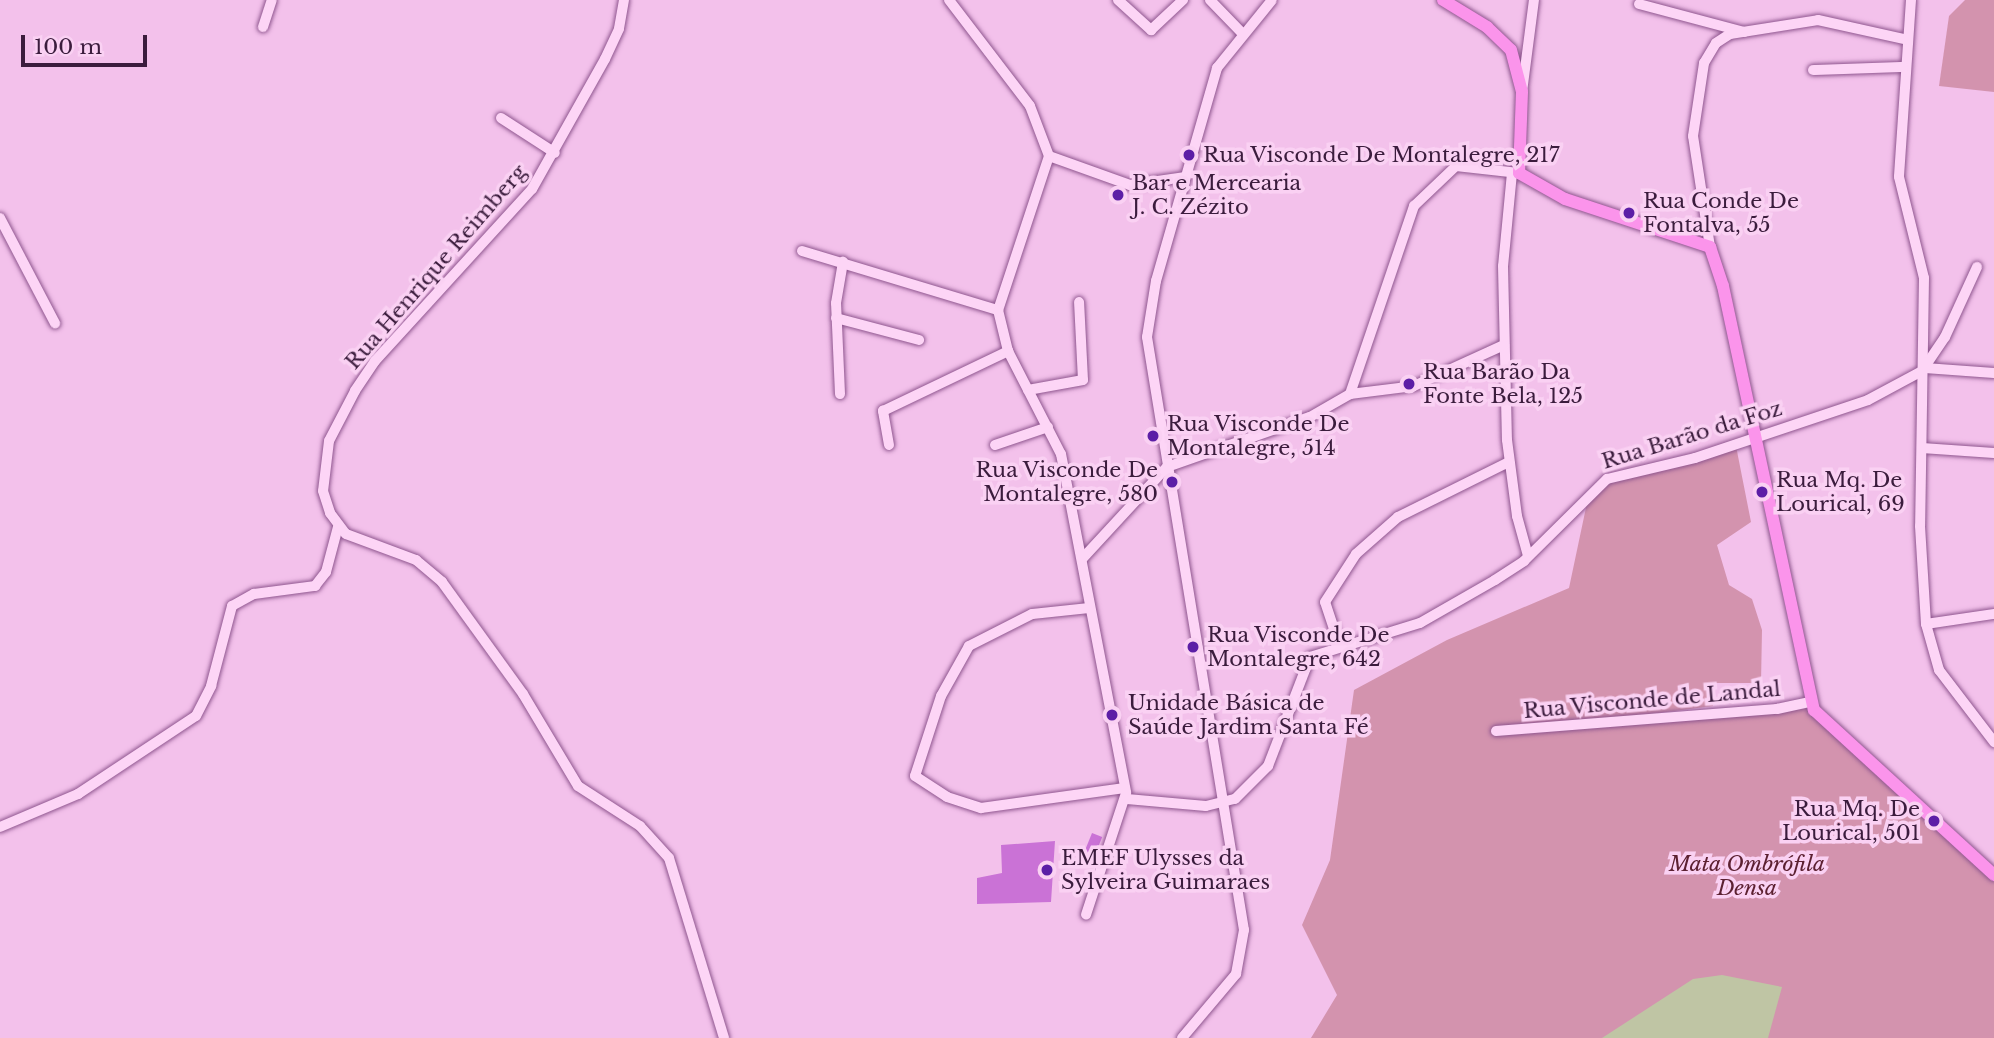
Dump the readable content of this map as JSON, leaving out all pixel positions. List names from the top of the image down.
{
  "streets": {
    "street": ["Rua Henrique Reimberg", "Rua Barão da Foz", "Rua Visconde de Landal"]
  },
  "parks": ["Mata Ombrófila Densa"],
  "places": [
    "Rua Visconde De Montalegre, 217",
    "Bar e Mercearia J. C. Zézito",
    "Rua Conde De Fontalva, 55",
    "Rua Barão Da Fonte Bela, 125",
    "Rua Visconde De Montalegre, 514",
    "Rua Visconde De Montalegre, 580",
    "Rua Mq. De Lourical, 69",
    "Rua Visconde De Montalegre, 642",
    "Unidade Básica de Saúde Jardim Santa Fé",
    "Rua Mq. De Lourical, 501",
    "EMEF Ulysses da Sylveira Guimaraes"
  ],
  "scale_bar": "100 m"
}
